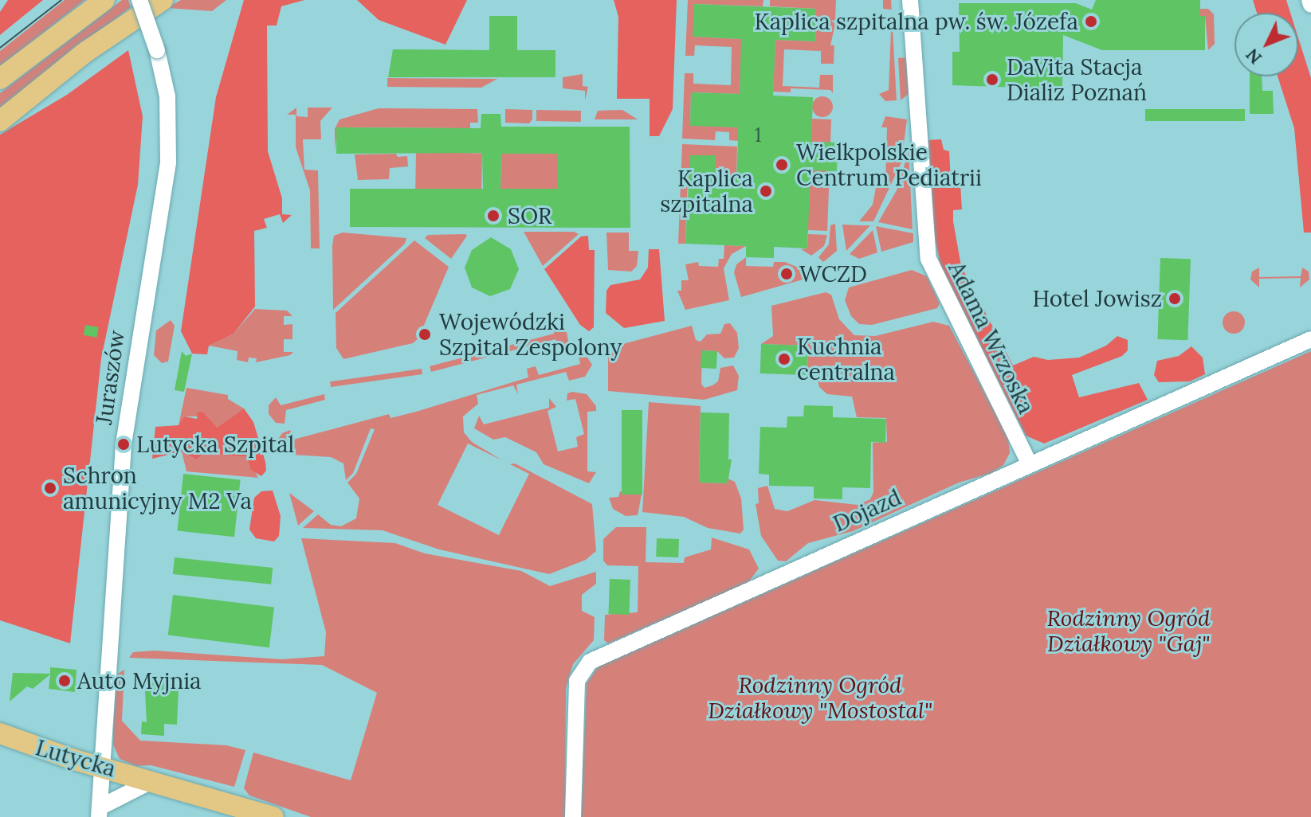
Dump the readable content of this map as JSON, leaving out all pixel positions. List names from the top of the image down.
{
  "streets": {
    "main road": ["Lutycka"],
    "street": ["Adama Wrzoska", "Juraszów", "Dojazd"]
  },
  "crossings": [
    ["Adama Wrzoska", "Dojazd"],
    ["Juraszów", "Lutycka"]
  ],
  "parks": ["Rodzinny Ogród Działkowy \"Gaj\"", "Rodzinny Ogród Działkowy \"Mostostal\""],
  "places": [
    "Kaplica szpitalna pw. św. Józefa",
    "DaVita Stacja Dializ Poznań",
    "Wielkpolskie Centrum Pediatrii",
    "Kaplica szpitalna",
    "SOR",
    "WCZD",
    "Hotel Jowisz",
    "Wojewódzki Szpital Zespolony",
    "Kuchnia centralna",
    "Lutycka Szpital",
    "Schron amunicyjny M2 Va",
    "Auto Myjnia"
  ],
  "house_numbers": ["1"],
  "north": "bottom left"
}
